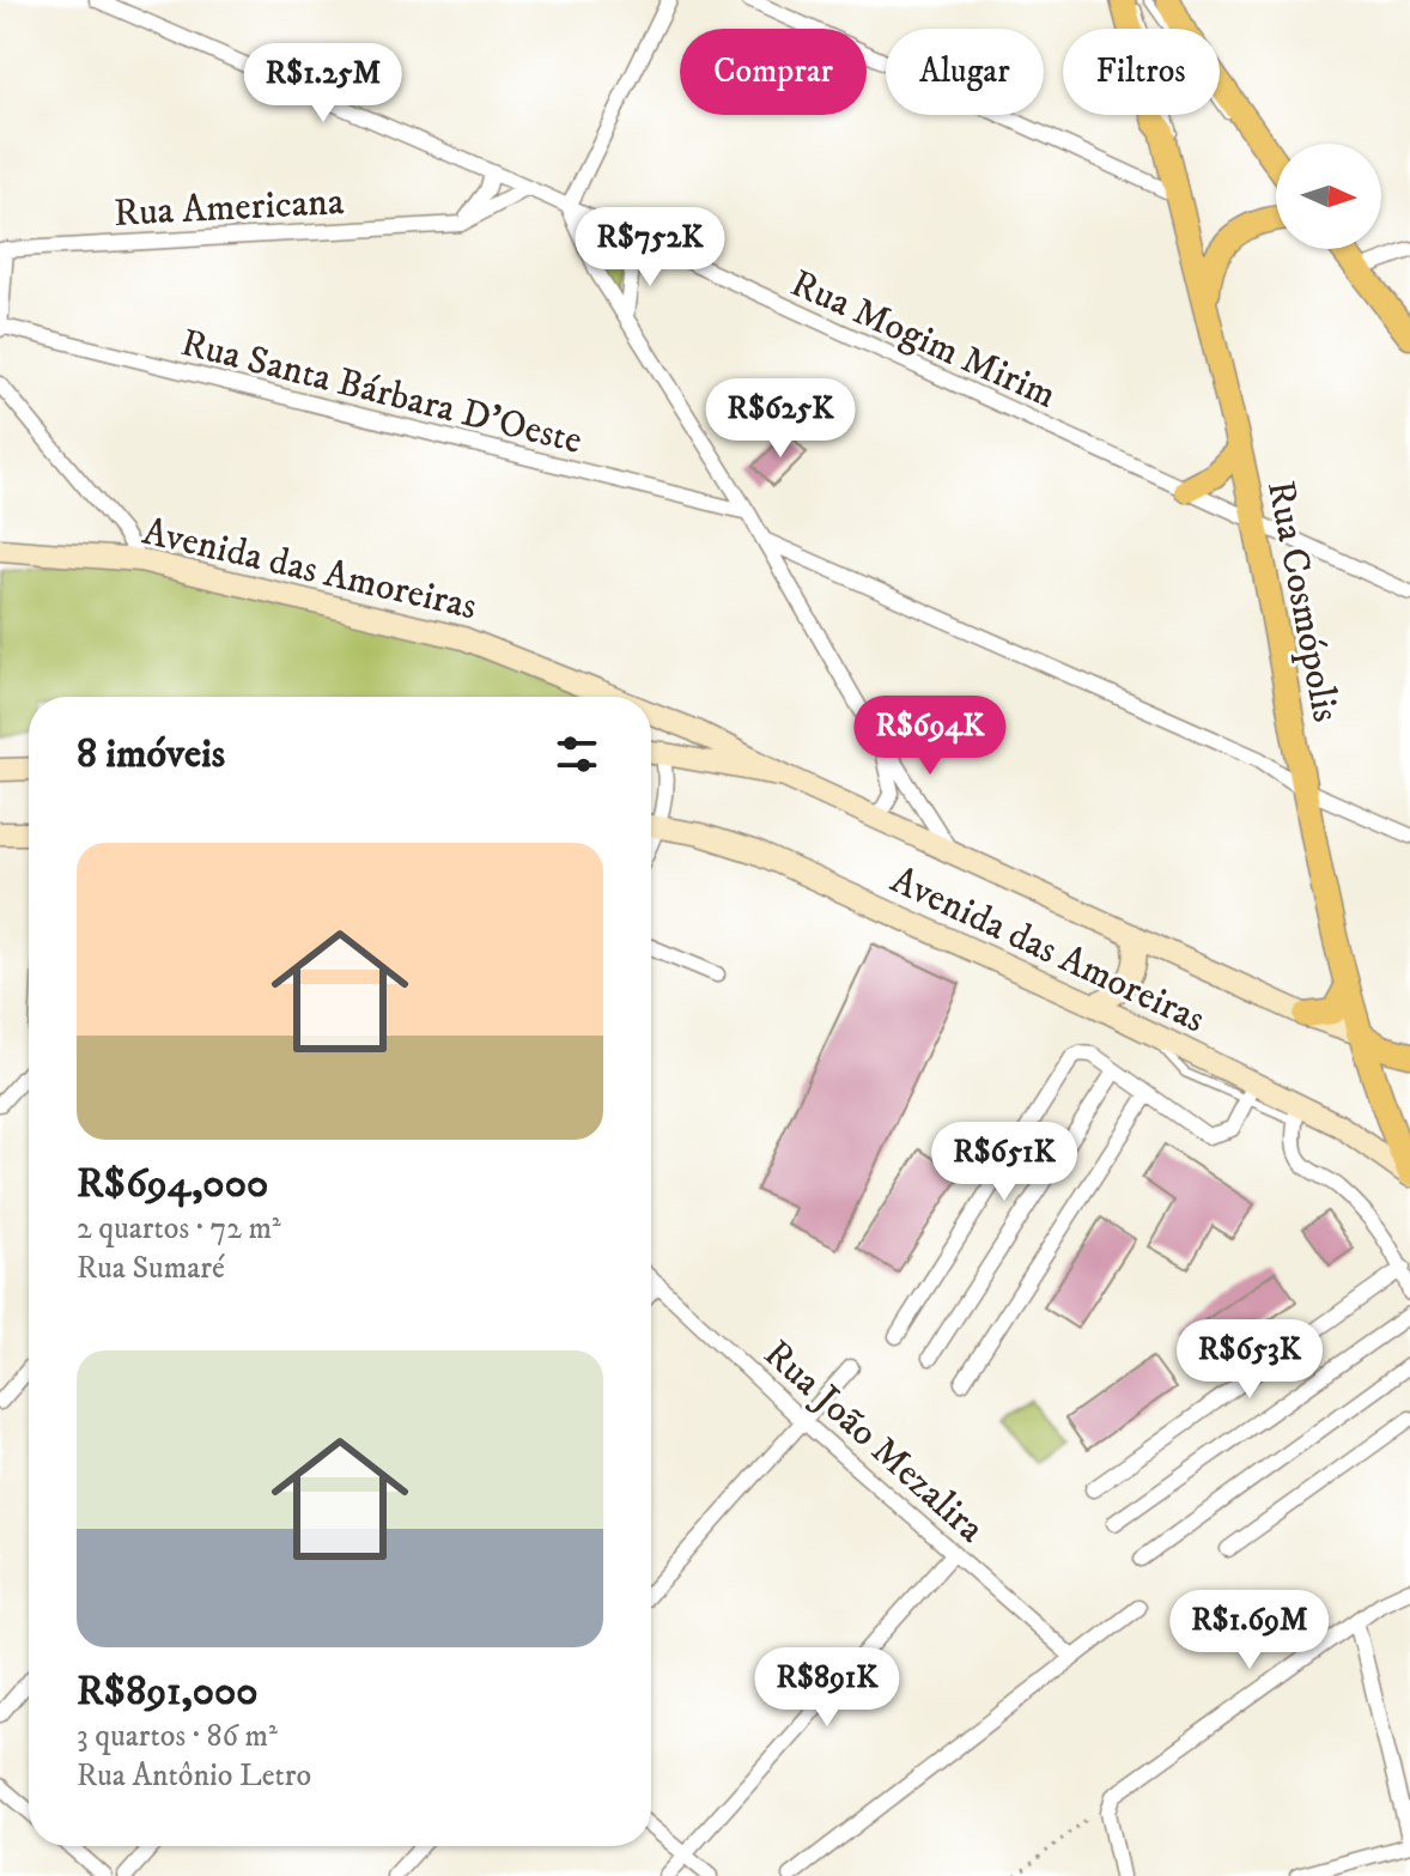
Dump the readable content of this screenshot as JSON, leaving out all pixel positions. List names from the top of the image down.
{
  "streets": {
    "main road": ["Avenida das Amoreiras", "Rua Cosmópolis"],
    "street": [
      "Rua Americana",
      "Rua Mogim Mirim",
      "Rua Santa Bárbara D'Oeste",
      "Rua João Mezalira"
    ]
  },
  "crossings": [
    ["Rua Americana", "Rua Mogim Mirim"],
    ["Rua Mogim Mirim", "Rua Cosmópolis"],
    ["Avenida das Amoreiras", "Rua Cosmópolis"]
  ],
  "north": "right",
  "page": {
    "chip": ["Comprar", "Alugar", "Filtros"],
    "price": [
      "R$1.25M",
      "R$752K",
      "R$625K",
      "R$694K",
      "R$651K",
      "R$653K",
      "R$1.69M",
      "R$891K"
    ],
    "heading": "8 imóveis",
    "list": [
      {
        "name": "R$694,000",
        "note": "2 quartos · 72 m² · Rua Sumaré"
      },
      {
        "name": "R$891,000",
        "note": "3 quartos · 86 m² · Rua Antônio Letro"
      }
    ]
  }
}
